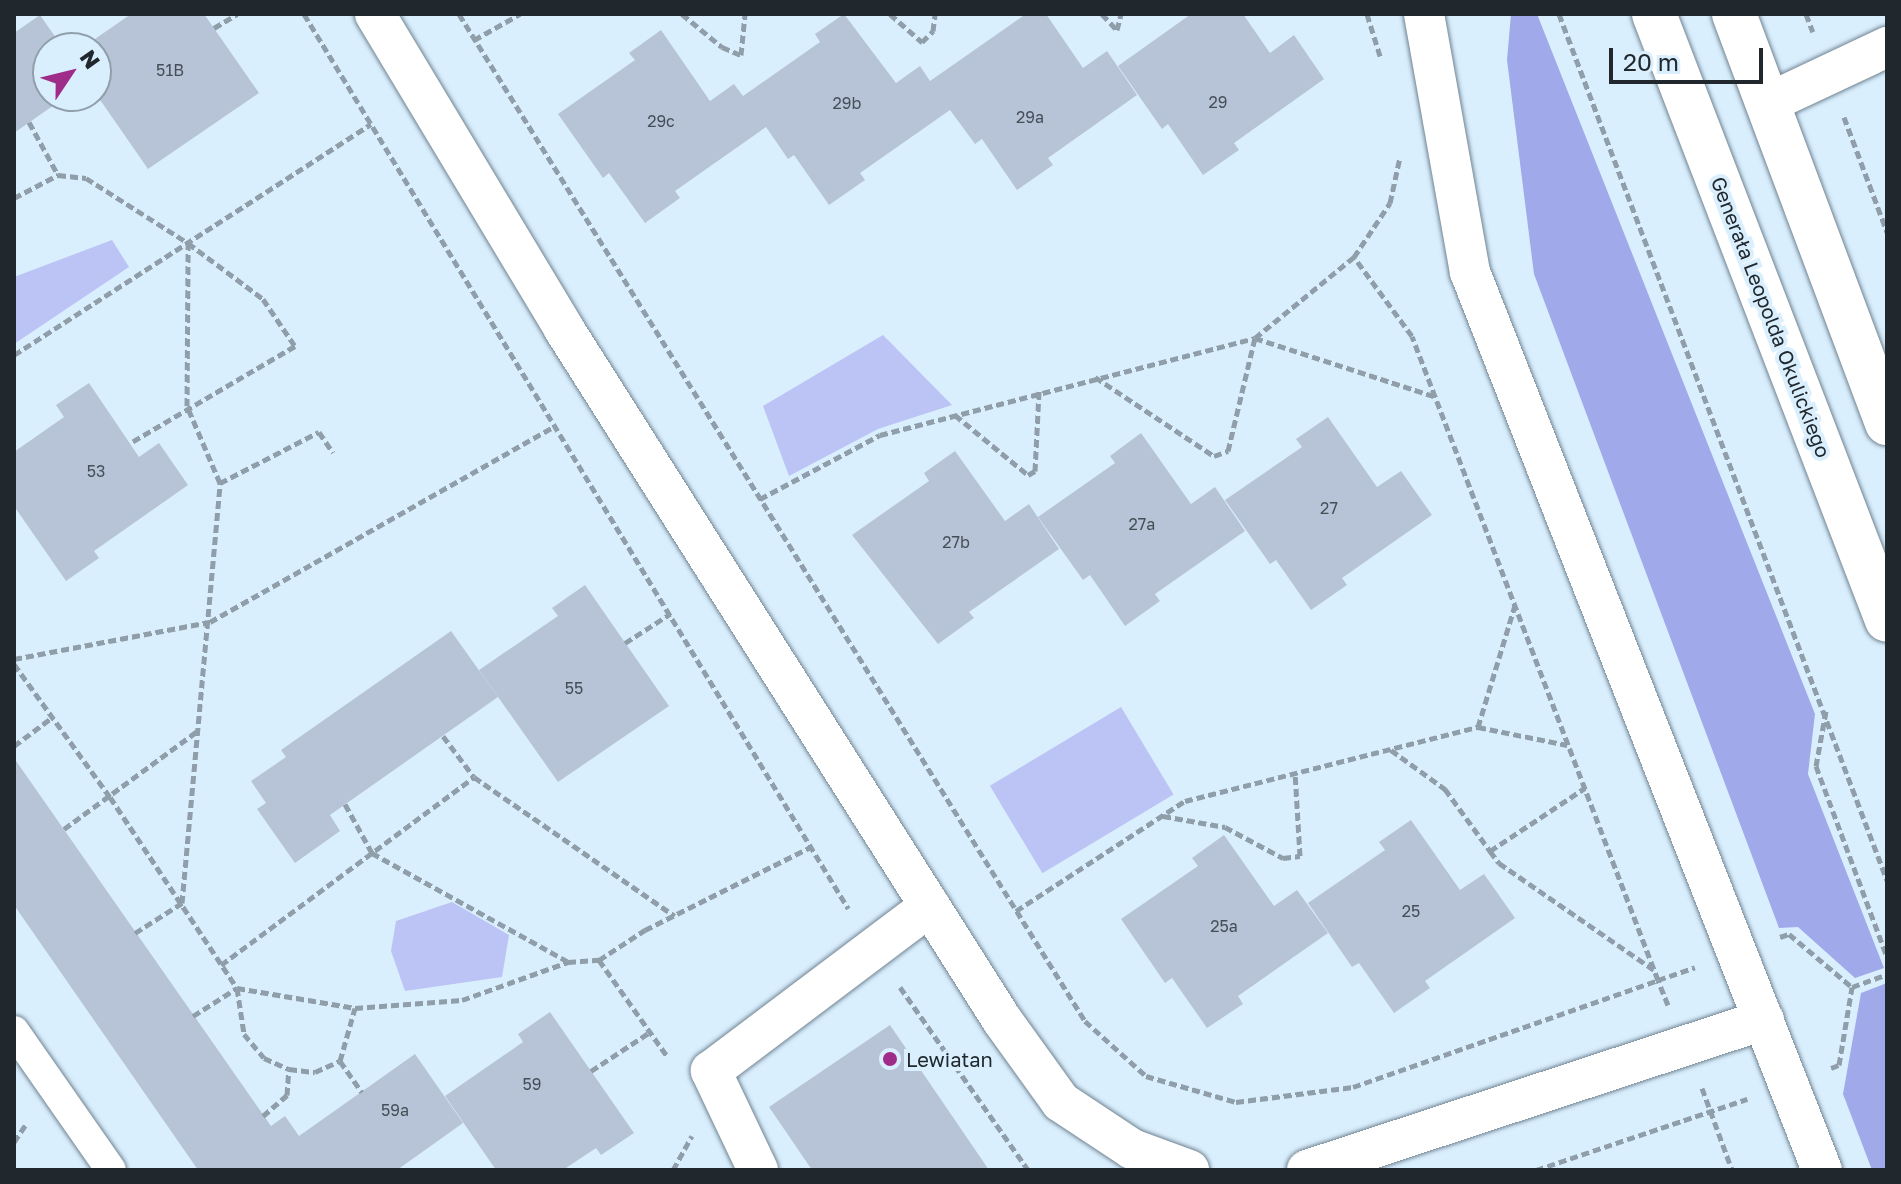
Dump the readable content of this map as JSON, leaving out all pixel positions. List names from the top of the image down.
{
  "streets": {
    "main road": ["Generała Leopolda Okulickiego"]
  },
  "places": ["Lewiatan"],
  "house_numbers": [
    "51B",
    "29",
    "29b",
    "29a",
    "29c",
    "53",
    "27",
    "27a",
    "27b",
    "55",
    "25",
    "25a",
    "59",
    "59a"
  ],
  "scale_bar": "20 m",
  "north": "top right"
}
